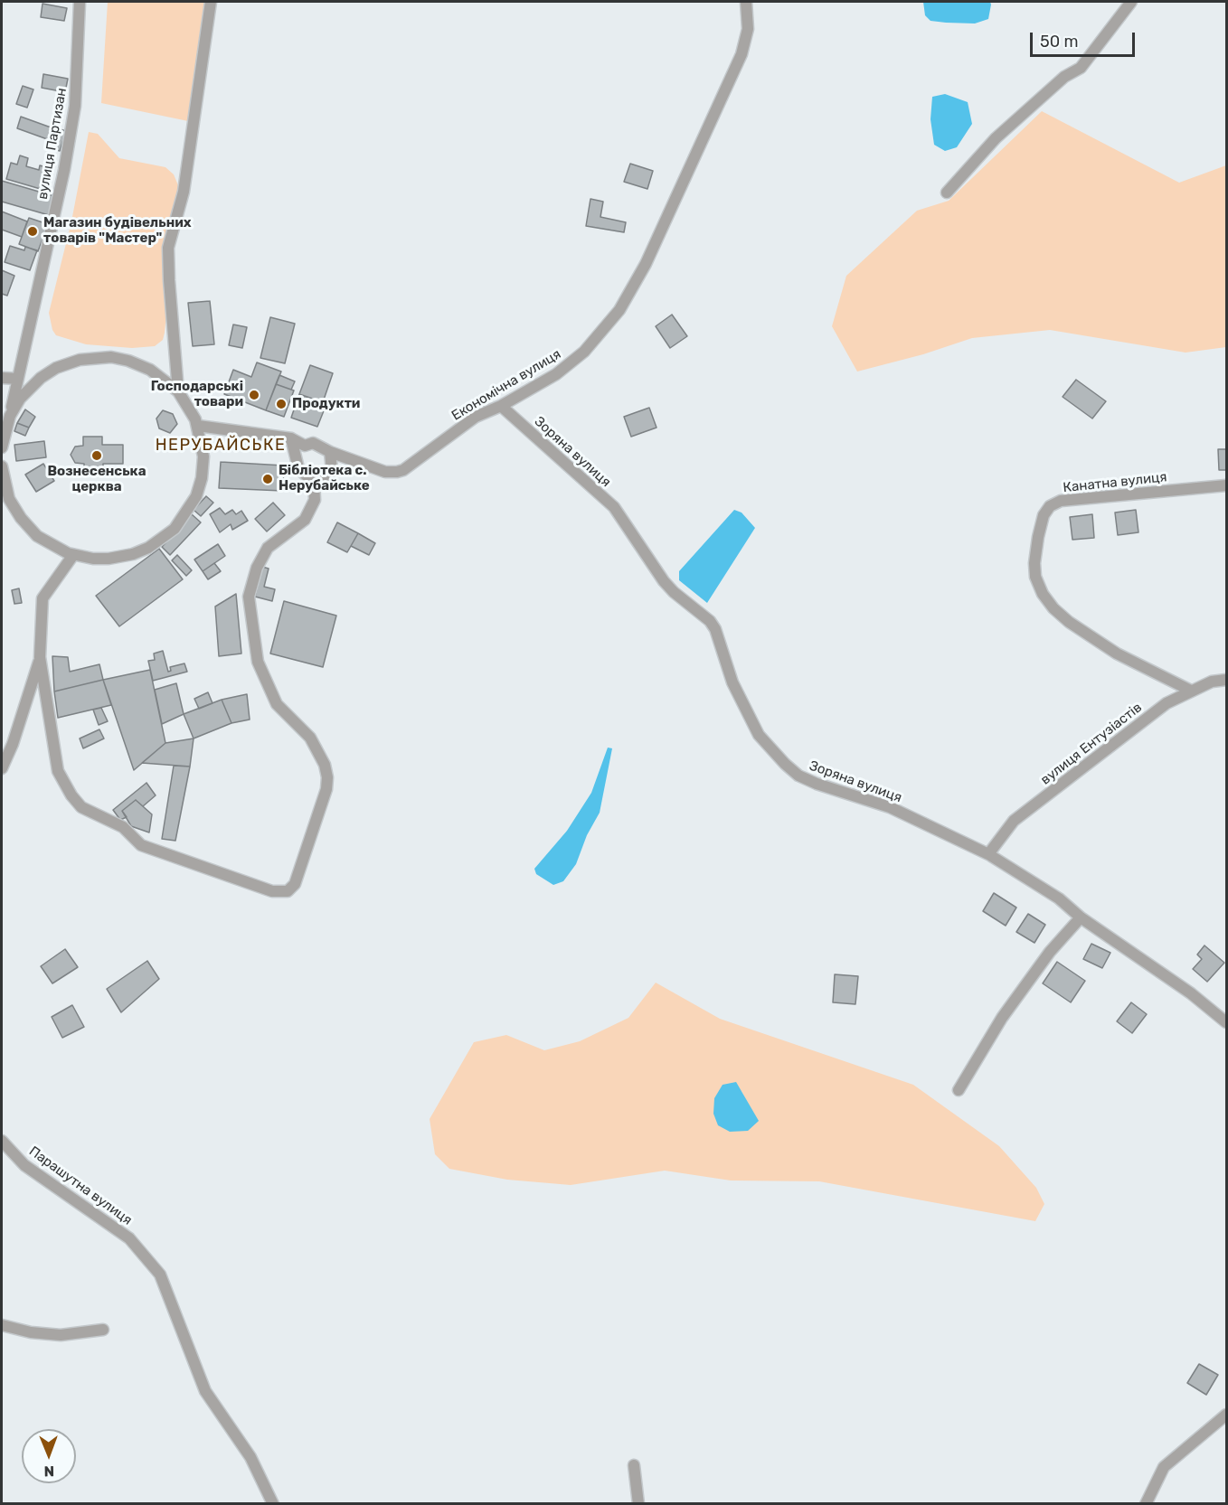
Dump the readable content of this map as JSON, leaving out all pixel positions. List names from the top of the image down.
{
  "streets": {
    "street": [
      "вулиця Партизан",
      "Економічна вулиця",
      "Зоряна вулиця",
      "Канатна вулиця",
      "вулиця Ентузіастів",
      "Парашутна вулиця"
    ]
  },
  "crossings": [
    ["Економічна вулиця", "Зоряна вулиця"],
    ["Зоряна вулиця", "вулиця Ентузіастів"],
    ["Канатна вулиця", "вулиця Ентузіастів"]
  ],
  "districts": ["НЕРУБАЙСЬКЕ"],
  "places": [
    "Магазин будівельних товарів \"Мастер\"",
    "Господарські товари",
    "Продукти",
    "Вознесенська церква",
    "Бібліотека с. Нерубайське"
  ],
  "scale_bar": "50 m",
  "north": "bottom"
}
